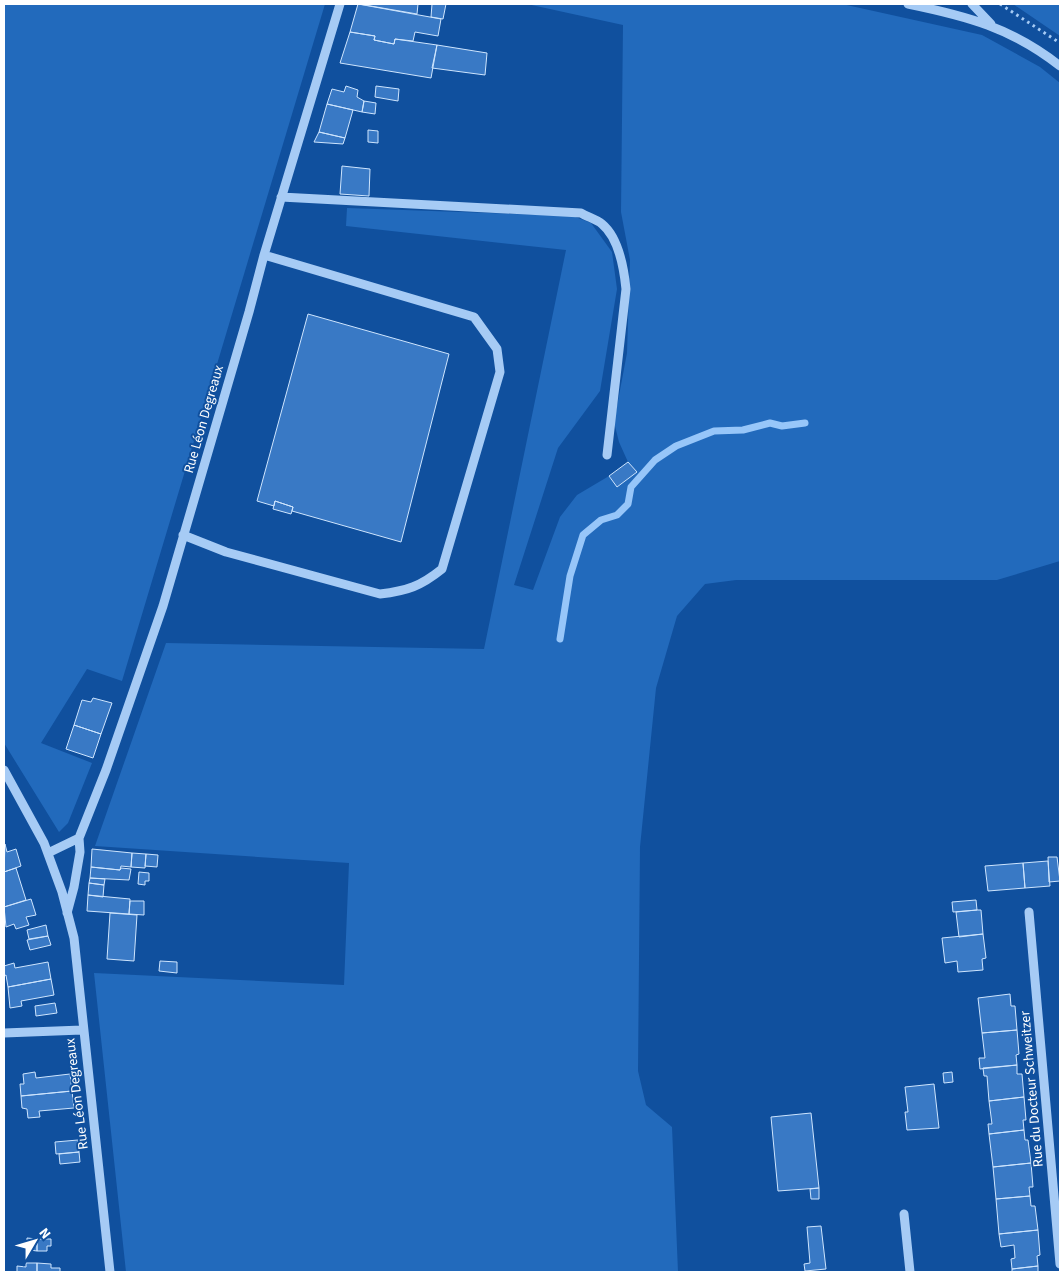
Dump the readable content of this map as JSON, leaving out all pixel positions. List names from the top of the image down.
{
  "streets": {
    "street": ["Rue Léon Degreaux", "Rue du Docteur Schweitzer"]
  },
  "north": "top right"
}
